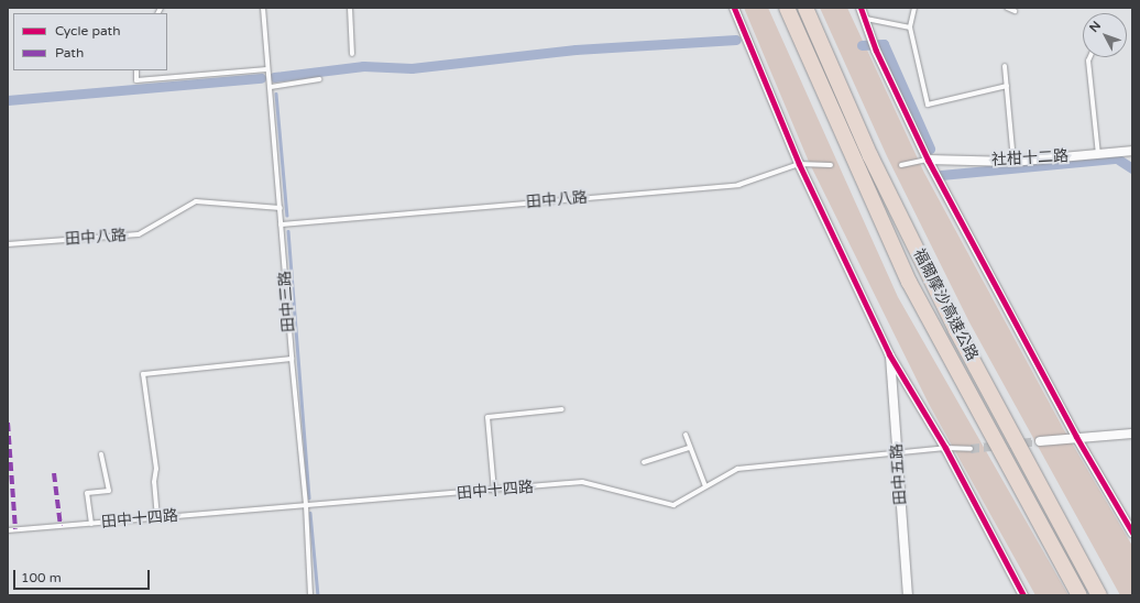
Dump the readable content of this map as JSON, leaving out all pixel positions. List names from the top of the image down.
{
  "streets": {
    "highway": ["福爾摩沙高速公路"],
    "street": ["社柑十二路", "田中五路"],
    "lane": ["田中八路", "田中三路", "田中十四路"]
  },
  "crossings": [
    ["田中八路", "田中三路"],
    ["田中三路", "田中十四路"],
    ["田中五路", "田中十四路"]
  ],
  "legend": ["Cycle path", "Path"],
  "scale_bar": "100 m",
  "north": "top left"
}
